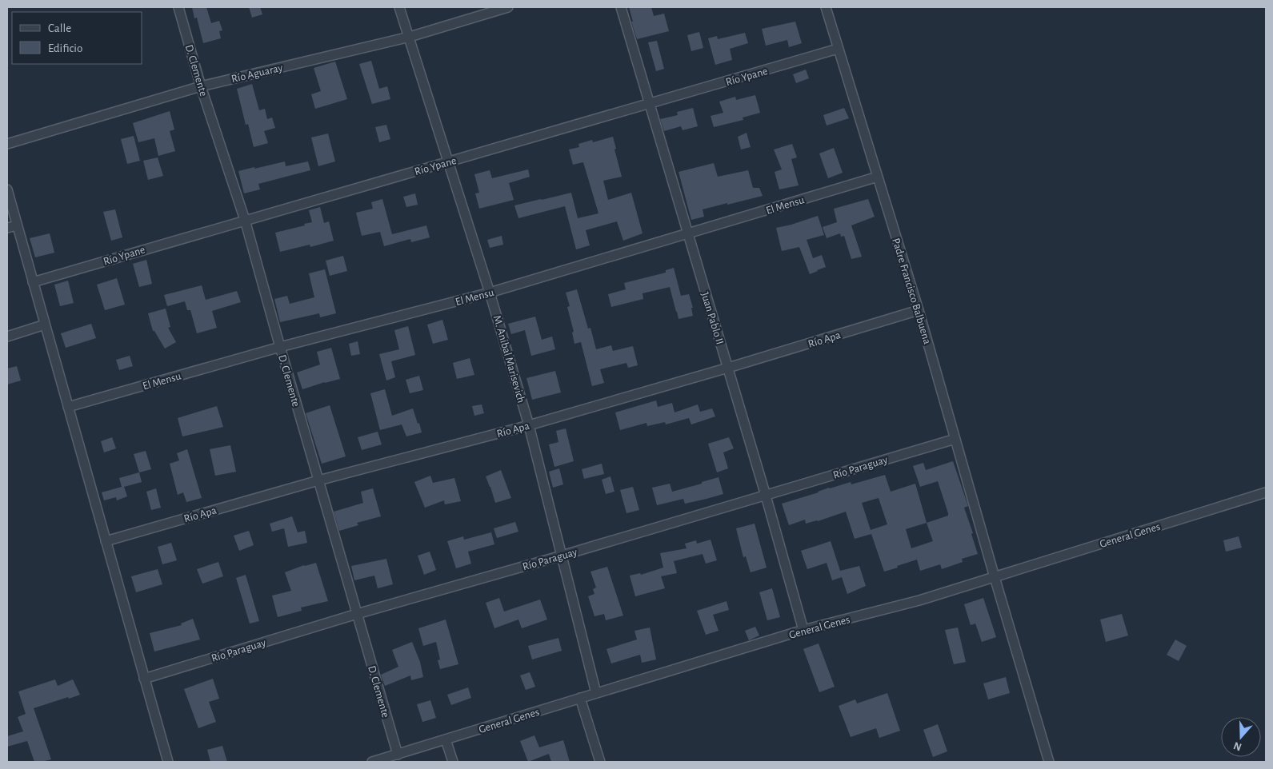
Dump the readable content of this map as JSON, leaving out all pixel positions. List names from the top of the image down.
{
  "streets": {
    "street": [
      "D. Clemente",
      "Río Aguaray",
      "Río Ypane",
      "El Mensu",
      "Padre Francisco Balbuena",
      "Juan Pablo II",
      "Río Apa",
      "M. Anibal Marisevich",
      "Río Paraguay",
      "General Genes"
    ]
  },
  "crossings": [
    ["D. Clemente", "Río Aguaray"],
    ["D. Clemente", "Río Ypane"],
    ["D. Clemente", "El Mensu"],
    ["D. Clemente", "Río Apa"],
    ["D. Clemente", "Río Paraguay"],
    ["D. Clemente", "General Genes"],
    ["Río Aguaray", "M. Anibal Marisevich"],
    ["Río Ypane", "Padre Francisco Balbuena"],
    ["Río Ypane", "Juan Pablo II"],
    ["Río Ypane", "M. Anibal Marisevich"],
    ["El Mensu", "Padre Francisco Balbuena"],
    ["El Mensu", "Juan Pablo II"],
    ["El Mensu", "M. Anibal Marisevich"],
    ["Padre Francisco Balbuena", "Río Apa"],
    ["Padre Francisco Balbuena", "Río Paraguay"],
    ["Padre Francisco Balbuena", "General Genes"],
    ["Juan Pablo II", "Río Apa"],
    ["Juan Pablo II", "Río Paraguay"],
    ["Juan Pablo II", "General Genes"],
    ["Río Apa", "M. Anibal Marisevich"],
    ["M. Anibal Marisevich", "Río Paraguay"],
    ["M. Anibal Marisevich", "General Genes"]
  ],
  "legend": ["Calle", "Edificio"],
  "north": "bottom"
}
